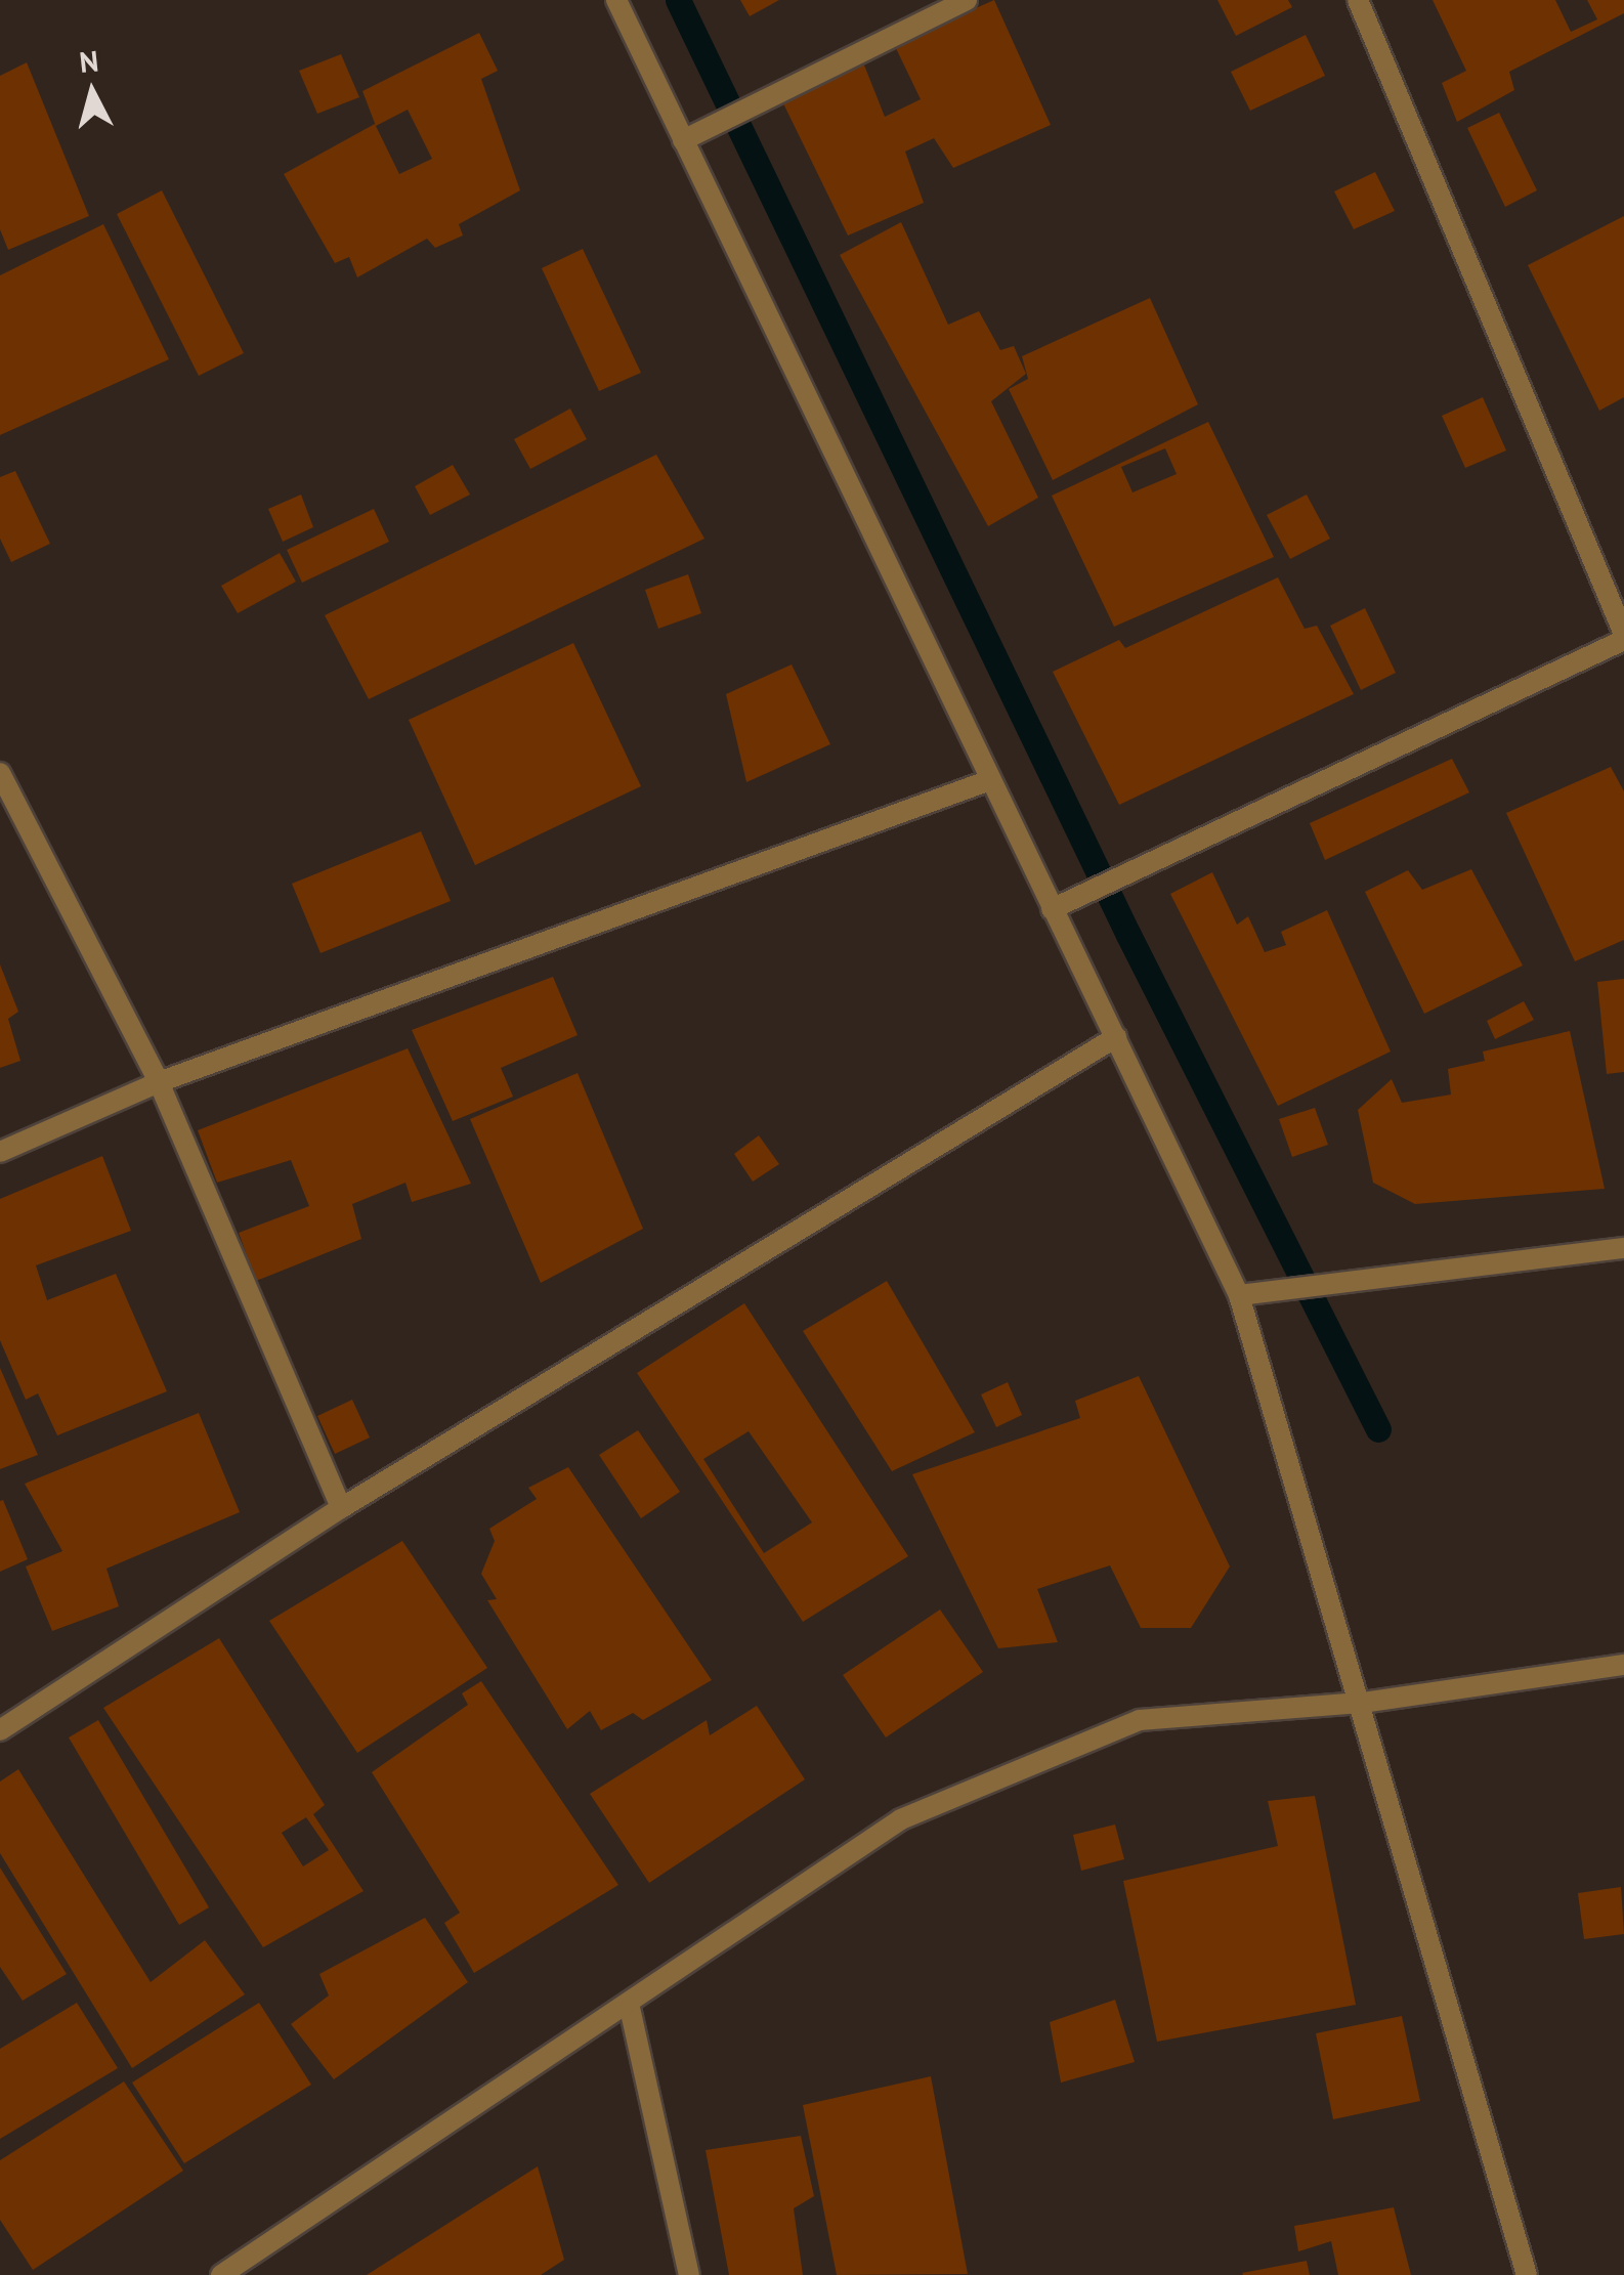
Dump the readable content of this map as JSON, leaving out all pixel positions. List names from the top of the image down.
{
  "north": "top"
}
